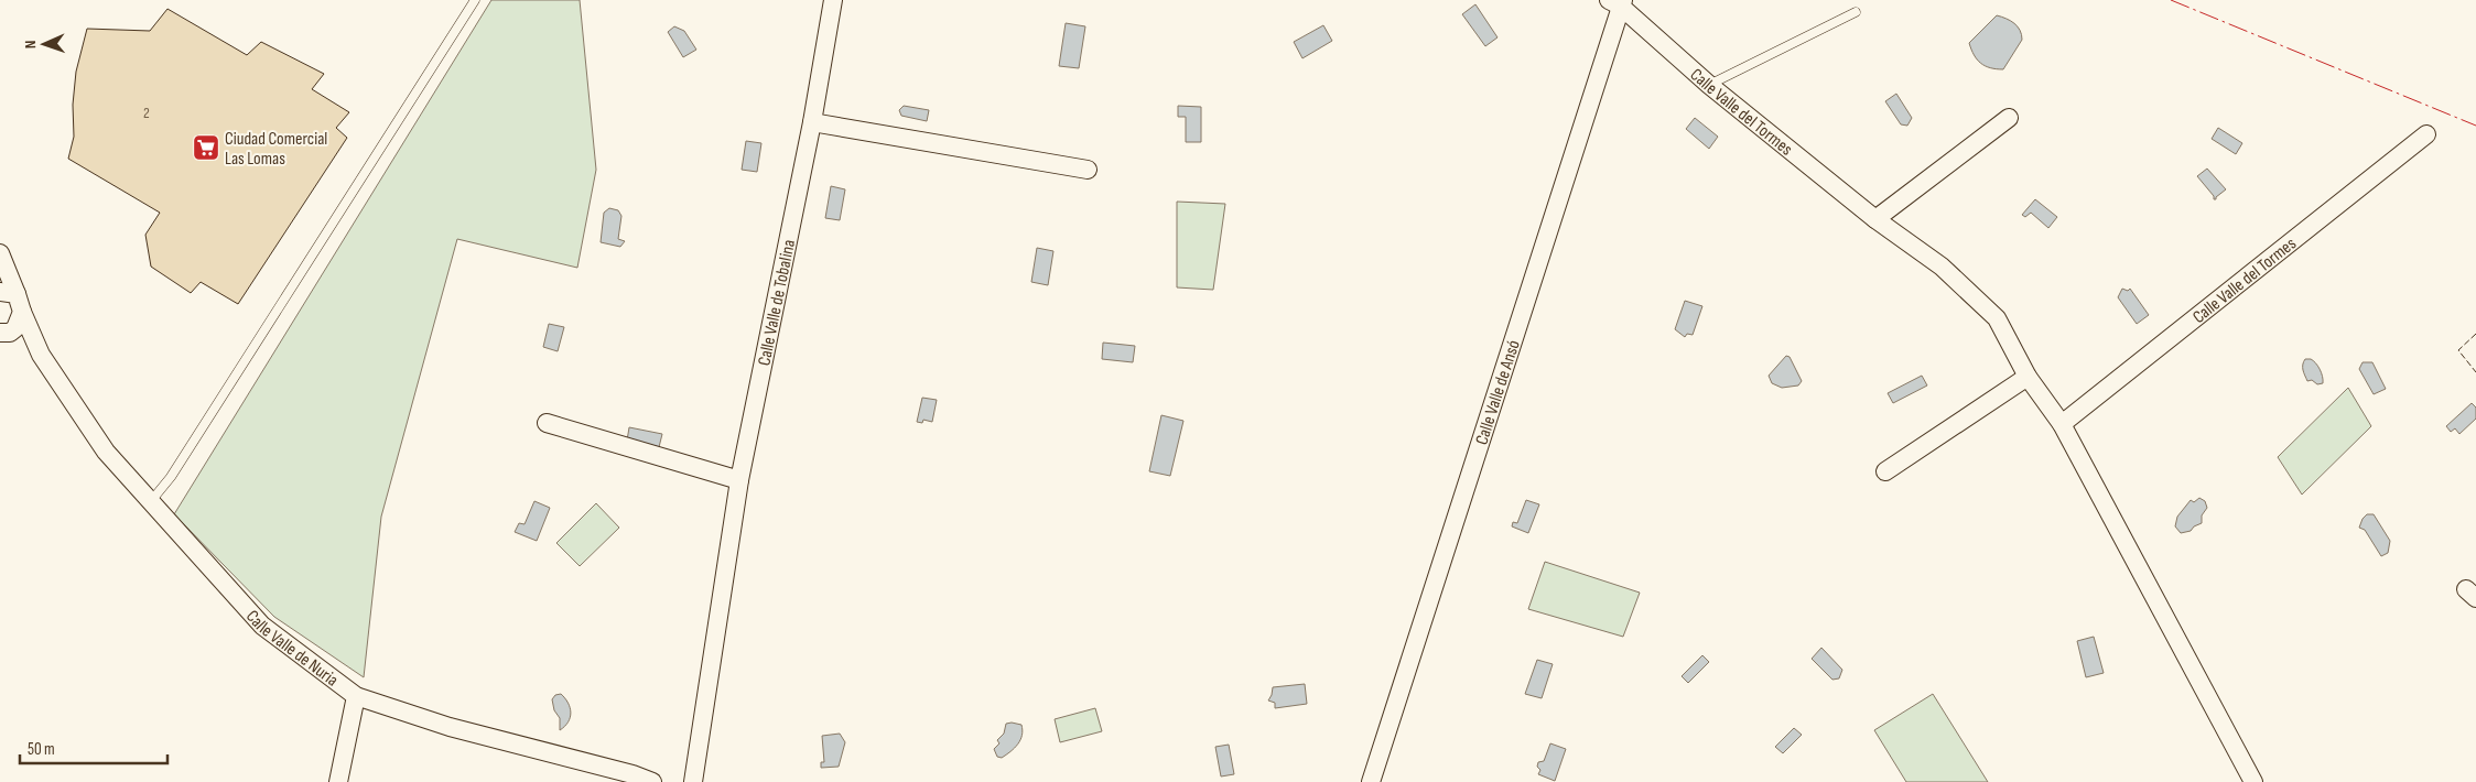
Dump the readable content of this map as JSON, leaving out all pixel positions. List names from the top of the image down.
{
  "streets": {
    "street": [
      "Calle Valle del Tormes",
      "Calle Valle de Tobalina",
      "Calle Valle de Ansó",
      "Calle Valle de Nuria"
    ]
  },
  "crossings": [
    ["Calle Valle del Tormes", "Calle Valle de Ansó"]
  ],
  "places": {
    "supermarket": ["Ciudad Comercial Las Lomas"]
  },
  "house_numbers": ["2"],
  "scale_bar": "50 m",
  "north": "left"
}
